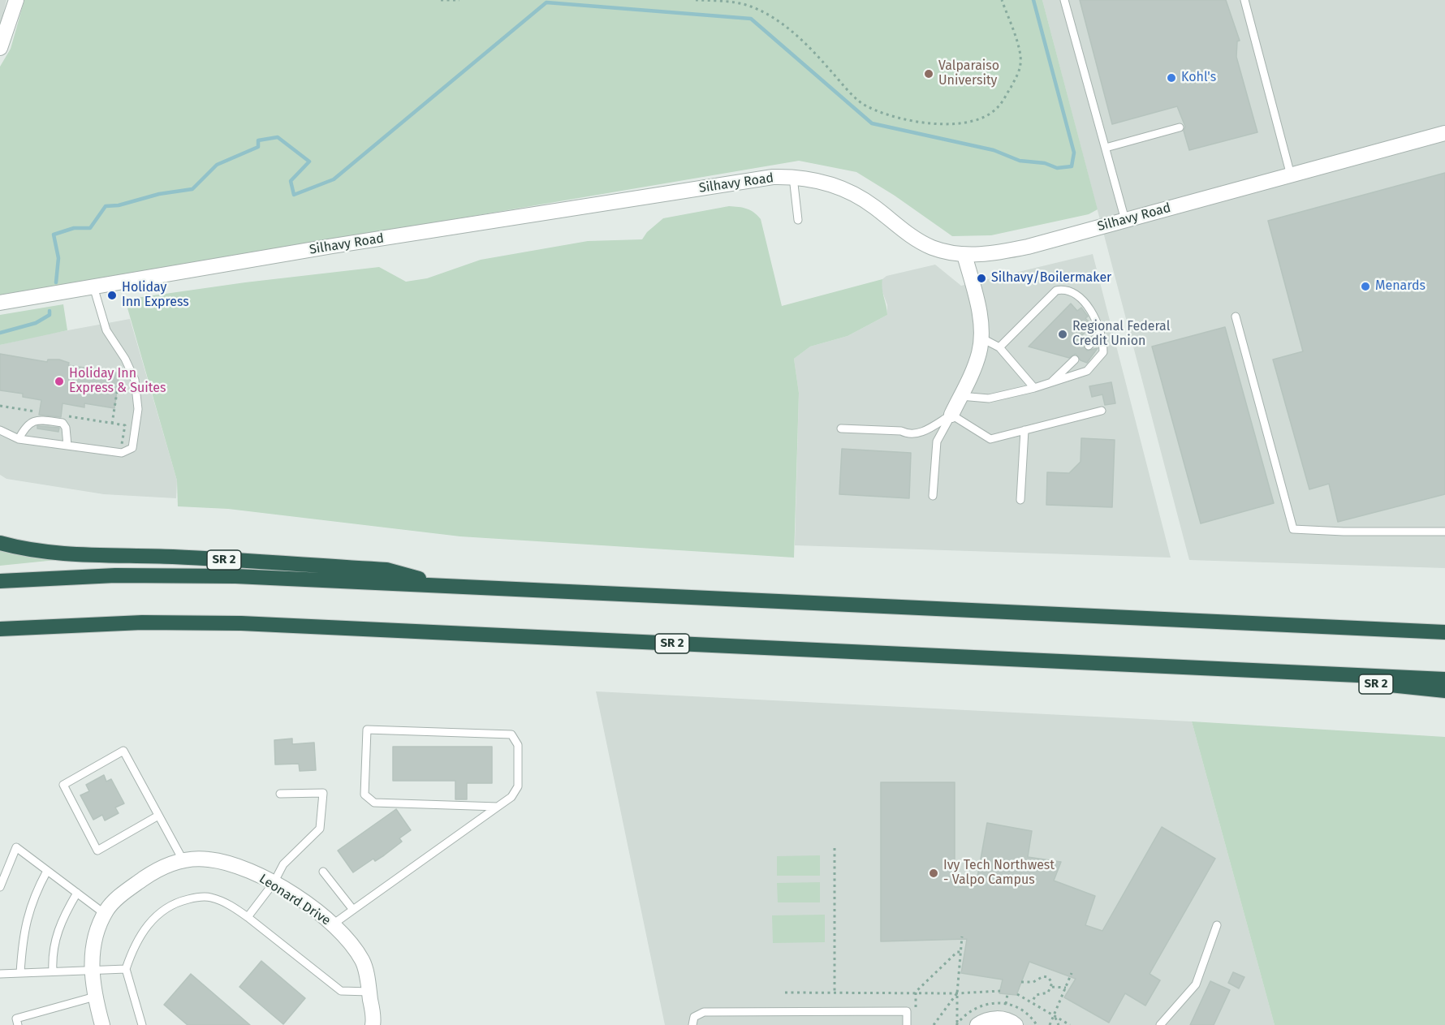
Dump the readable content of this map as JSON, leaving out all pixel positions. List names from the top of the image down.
{
  "streets": {
    "highway": ["SR 2"],
    "street": ["Silhavy Road", "Leonard Drive"]
  },
  "places": [
    "Valparaiso University",
    "Kohl's",
    "Silhavy/Boilermaker",
    "Menards",
    "Holiday Inn Express",
    "Regional Federal Credit Union",
    "Holiday Inn Express & Suites",
    "Ivy Tech Northwest - Valpo Campus"
  ]
}
